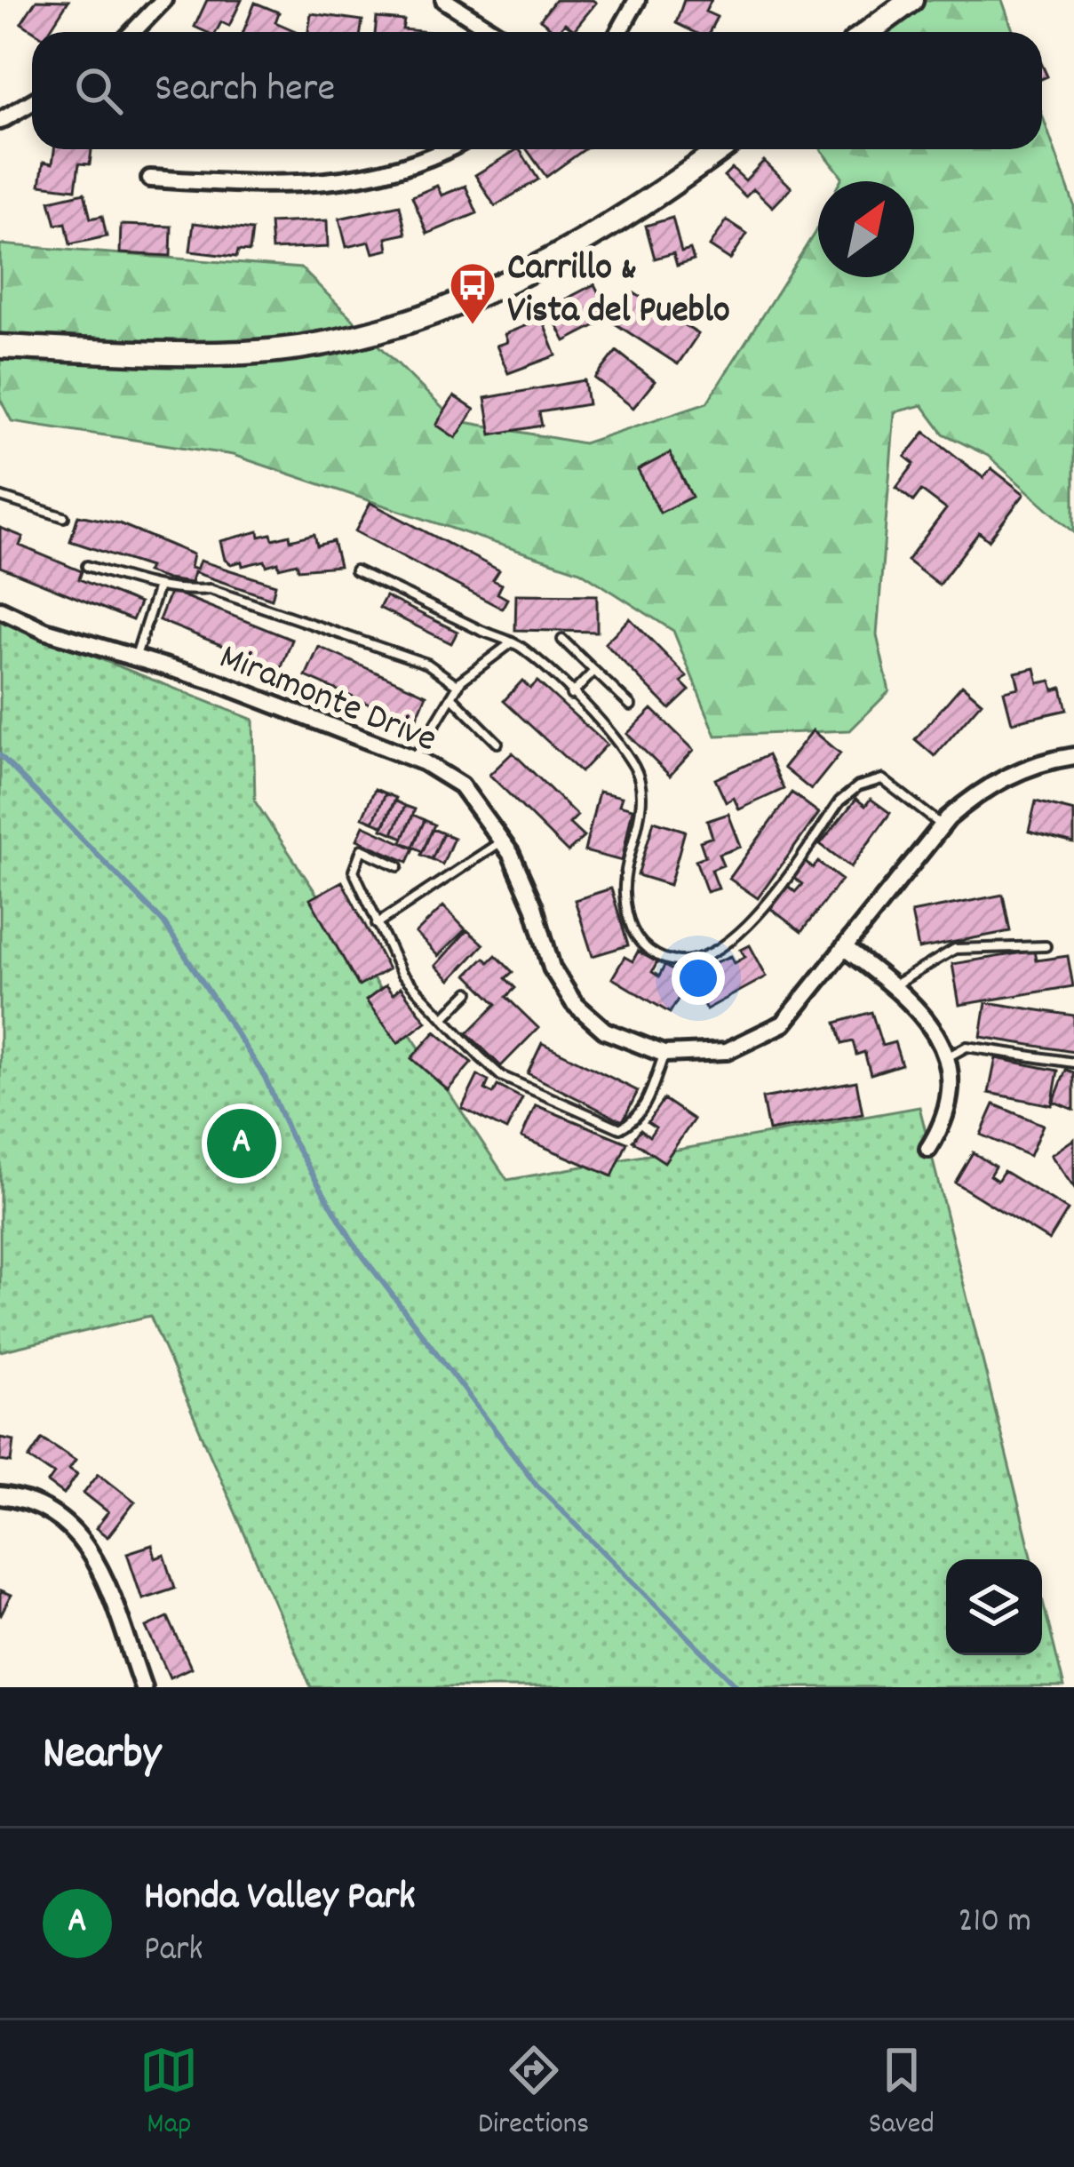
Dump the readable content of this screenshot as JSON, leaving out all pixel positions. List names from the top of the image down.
{
  "streets": {
    "street": ["Miramonte Drive"]
  },
  "places": {
    "bus stop": ["Carrillo & Vista del Pueblo"]
  },
  "north": "top right",
  "page": {
    "search": "Search here",
    "pins": "A",
    "heading": "Nearby",
    "list": [
      {
        "mark": "A",
        "name": "Honda Valley Park",
        "note": "Park",
        "value": "210 m"
      }
    ],
    "nav": ["Map", "Directions", "Saved"]
  }
}
